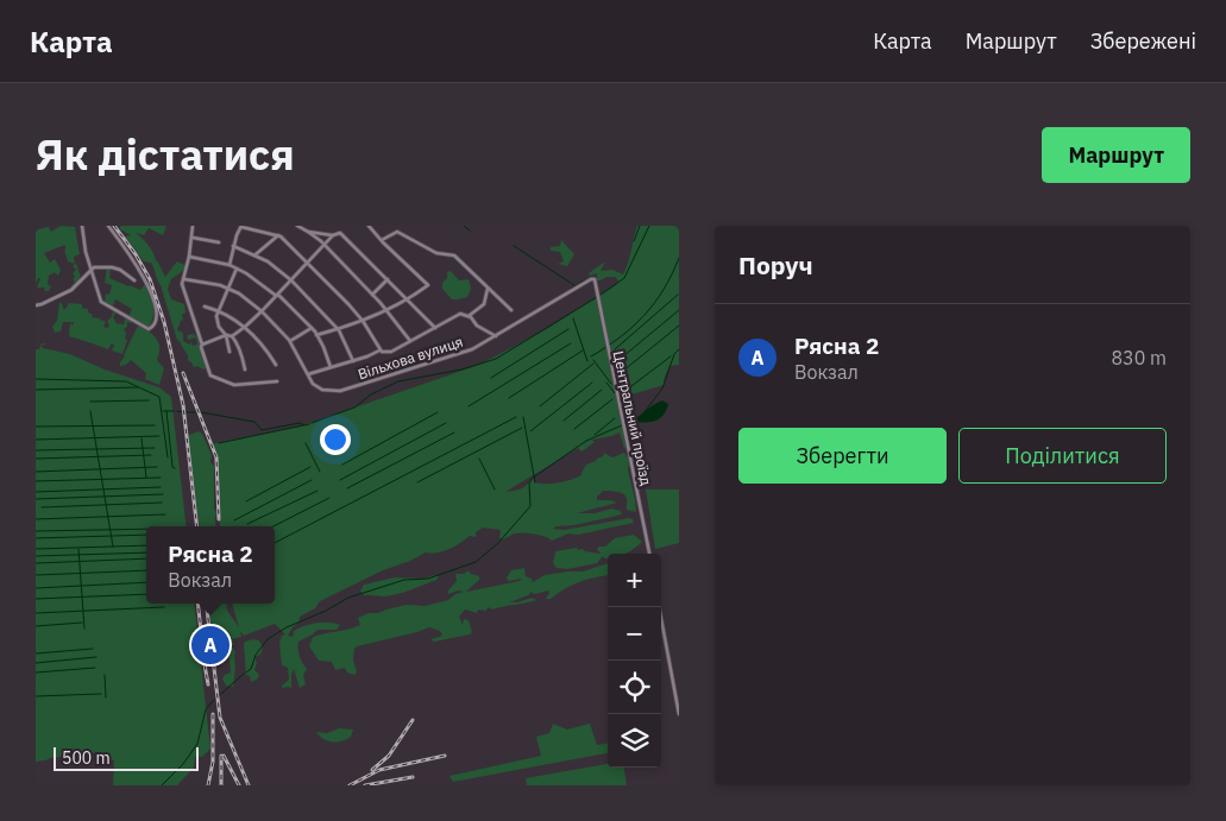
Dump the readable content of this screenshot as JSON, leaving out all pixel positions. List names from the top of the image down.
{
  "streets": {
    "street": ["Вільхова вулиця", "Центральний проїзд"]
  },
  "crossings": [
    ["Вільхова вулиця", "Центральний проїзд"]
  ],
  "scale_bar": "500 m",
  "page": {
    "header": "Карта",
    "nav": ["Карта", "Маршрут", "Збережені"],
    "title": "Як дістатися",
    "buttons": [
      "Маршрут",
      ["Зберегти", "Поділитися"]
    ],
    "heading": "Поруч",
    "list": [
      {
        "mark": "A",
        "name": "Рясна 2",
        "note": "Вокзал",
        "value": "830 m"
      }
    ],
    "popup": ["Рясна 2", "Вокзал"],
    "map_buttons": ["+", "−"],
    "pins": "A",
    "scale": "500 m"
  }
}
